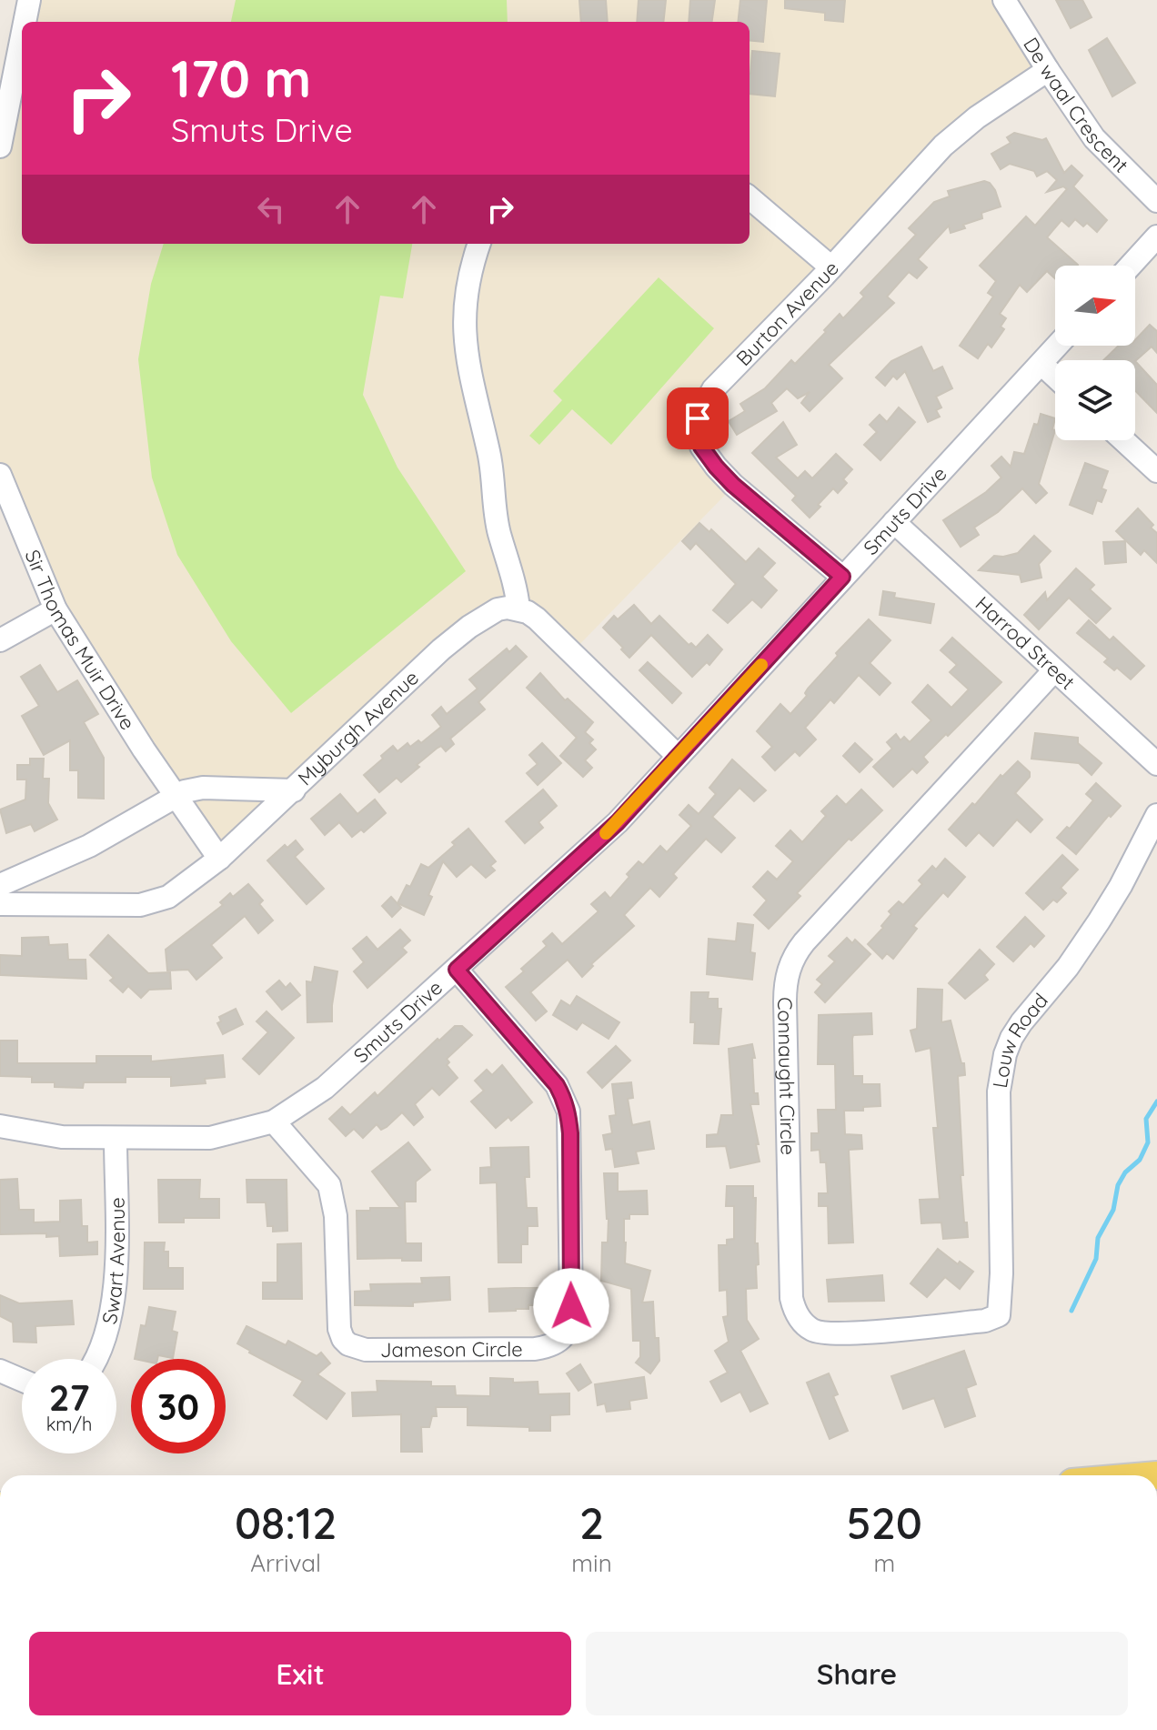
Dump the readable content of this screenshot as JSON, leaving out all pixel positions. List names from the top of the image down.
{
  "streets": {
    "street": [
      "De waal Crescent",
      "Burton Avenue",
      "Smuts Drive",
      "Sir Thomas Muir Drive",
      "Harrod Street",
      "Myburgh Avenue",
      "Louw Road",
      "Connaught Circle",
      "Swart Avenue",
      "Jameson Circle"
    ]
  },
  "crossings": [
    ["De waal Crescent", "Burton Avenue"],
    ["Burton Avenue", "Smuts Drive"],
    ["Smuts Drive", "Harrod Street"],
    ["Smuts Drive", "Swart Avenue"],
    ["Smuts Drive", "Jameson Circle"],
    ["Sir Thomas Muir Drive", "Myburgh Avenue"],
    ["Harrod Street", "Connaught Circle"],
    ["Louw Road", "Connaught Circle"]
  ],
  "north": "right",
  "page": {
    "turn": ["170 m", "Smuts Drive"],
    "speed": "27 km/h",
    "limit": "30",
    "eta": [
      "08:12",
      "Arrival",
      "2",
      "min",
      "520",
      "m"
    ],
    "buttons": ["Exit", "Share"]
  }
}
